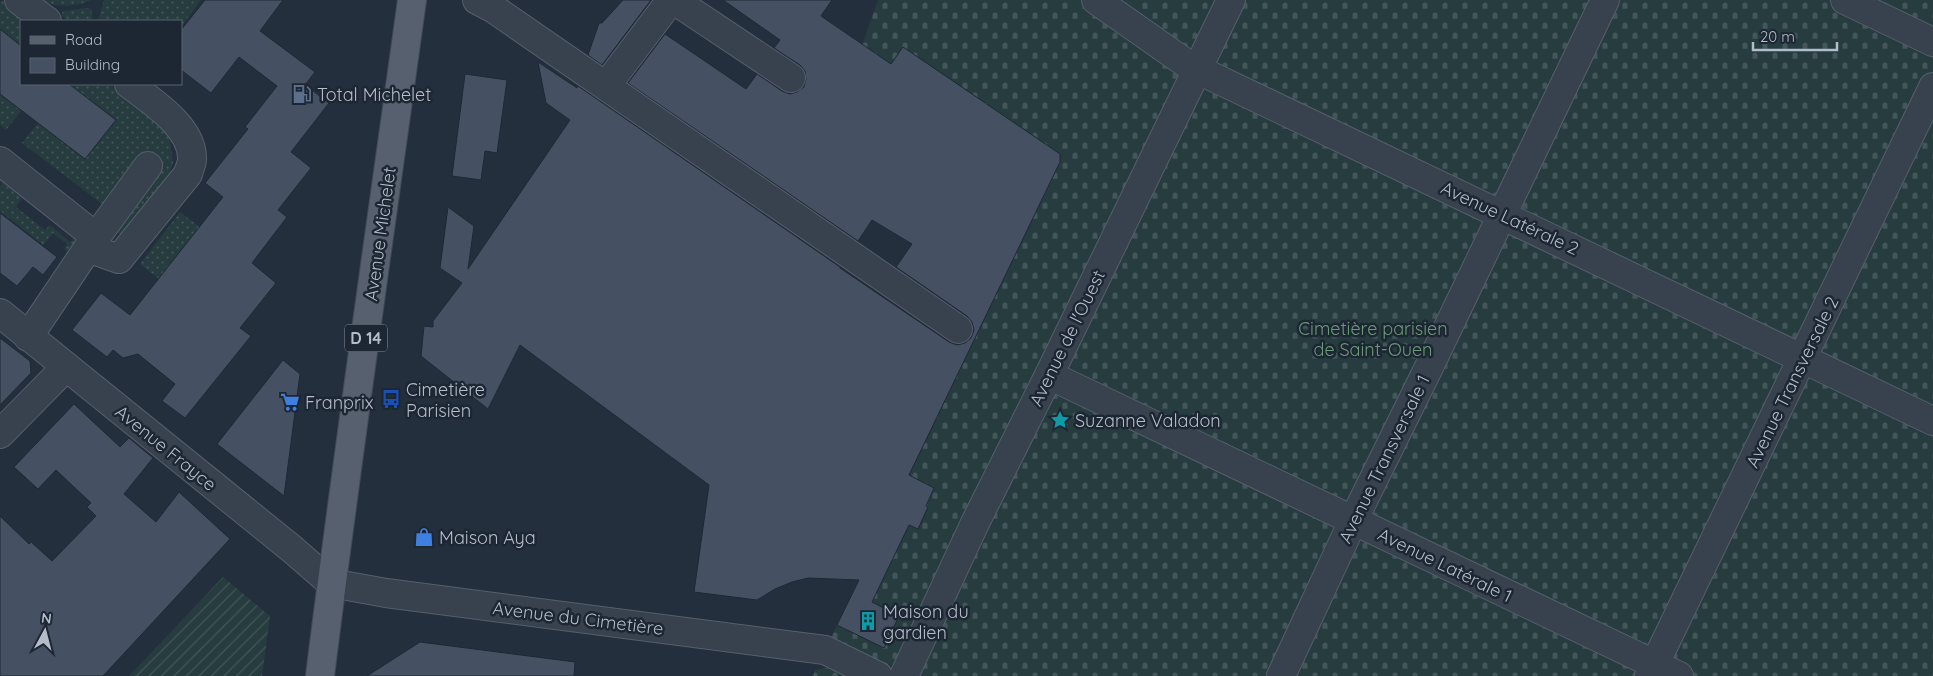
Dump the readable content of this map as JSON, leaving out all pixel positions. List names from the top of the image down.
{
  "streets": {
    "main road": ["Avenue Michelet", "D 14"],
    "street": [
      "Avenue Latérale 2",
      "Avenue de l'Ouest",
      "Avenue Transversale 2",
      "Avenue Frayce",
      "Avenue Transversale 1",
      "Avenue Latérale 1",
      "Avenue du Cimetière"
    ]
  },
  "crossings": [
    ["Avenue Latérale 2", "Avenue de l'Ouest"],
    ["Avenue Latérale 2", "Avenue Transversale 2"],
    ["Avenue Latérale 2", "Avenue Transversale 1"],
    ["Avenue Michelet", "Avenue Frayce"],
    ["Avenue Michelet", "Avenue du Cimetière"],
    ["Avenue de l'Ouest", "Avenue Latérale 1"],
    ["Avenue Transversale 2", "Avenue Latérale 1"],
    ["Avenue Frayce", "Avenue du Cimetière"],
    ["Avenue Transversale 1", "Avenue Latérale 1"]
  ],
  "parks": ["Cimetière parisien de Saint-Ouen"],
  "places": {
    "fuel station": ["Total Michelet"],
    "bus stop": ["Cimetière Parisien"],
    "supermarket": ["Franprix"],
    "place": ["Suzanne Valadon"],
    "shop": ["Maison Aya"],
    "building": ["Maison du gardien"]
  },
  "legend": ["Road", "Building"],
  "scale_bar": "20 m",
  "north": "top"
}
